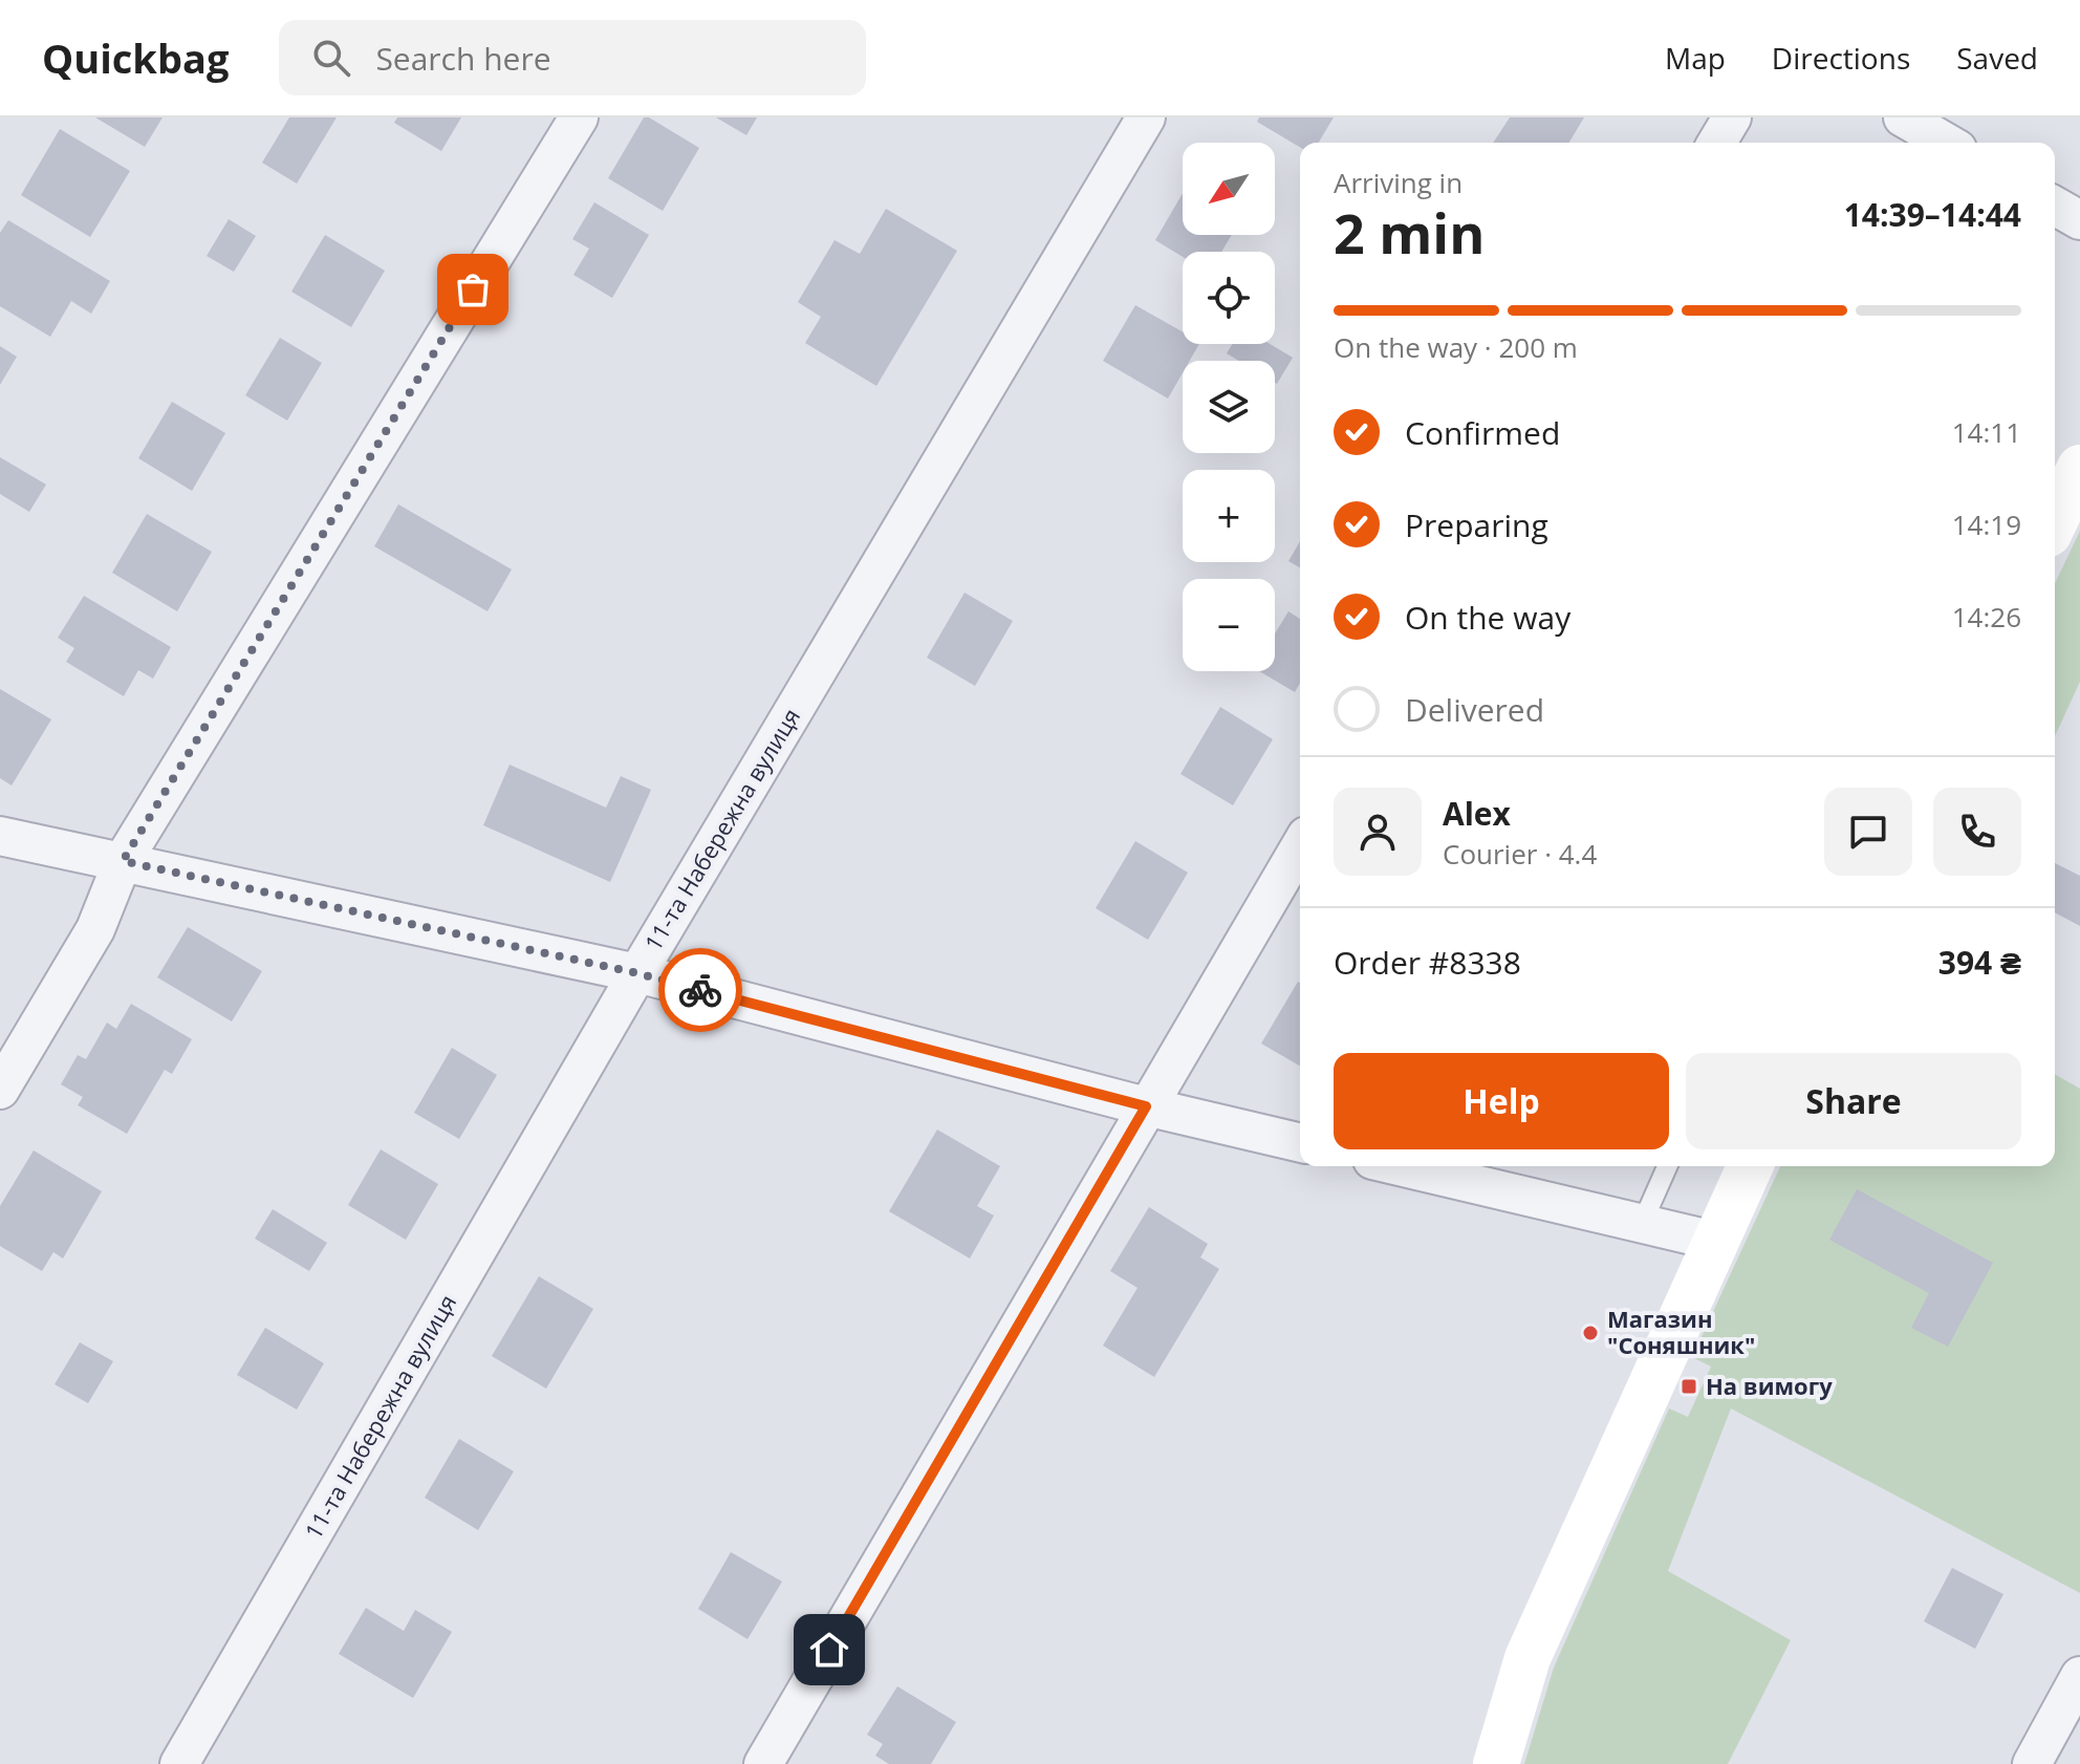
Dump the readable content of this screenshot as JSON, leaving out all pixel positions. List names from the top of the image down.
{
  "streets": {
    "street": ["11-та Набережна вулиця"]
  },
  "places": {
    "other": ["Магазин \"Соняшник\""],
    "transit": ["На вимогу"]
  },
  "north": "bottom left",
  "page": {
    "header": "Quickbag",
    "search": "Search here",
    "nav": ["Map", "Directions", "Saved"],
    "map_buttons": ["+", "−"],
    "heading": ["2 min", "Arriving in", "14:39–14:44"],
    "panel": [
      "Alex",
      "Courier · 4.4",
      "Order #8338",
      "394 ₴"
    ],
    "bar": "On the way · 200 m",
    "list": [
      ["Confirmed", "14:11"],
      ["Preparing", "14:19"],
      ["On the way", "14:26"],
      "Delivered"
    ],
    "buttons": ["Help", "Share"]
  }
}
